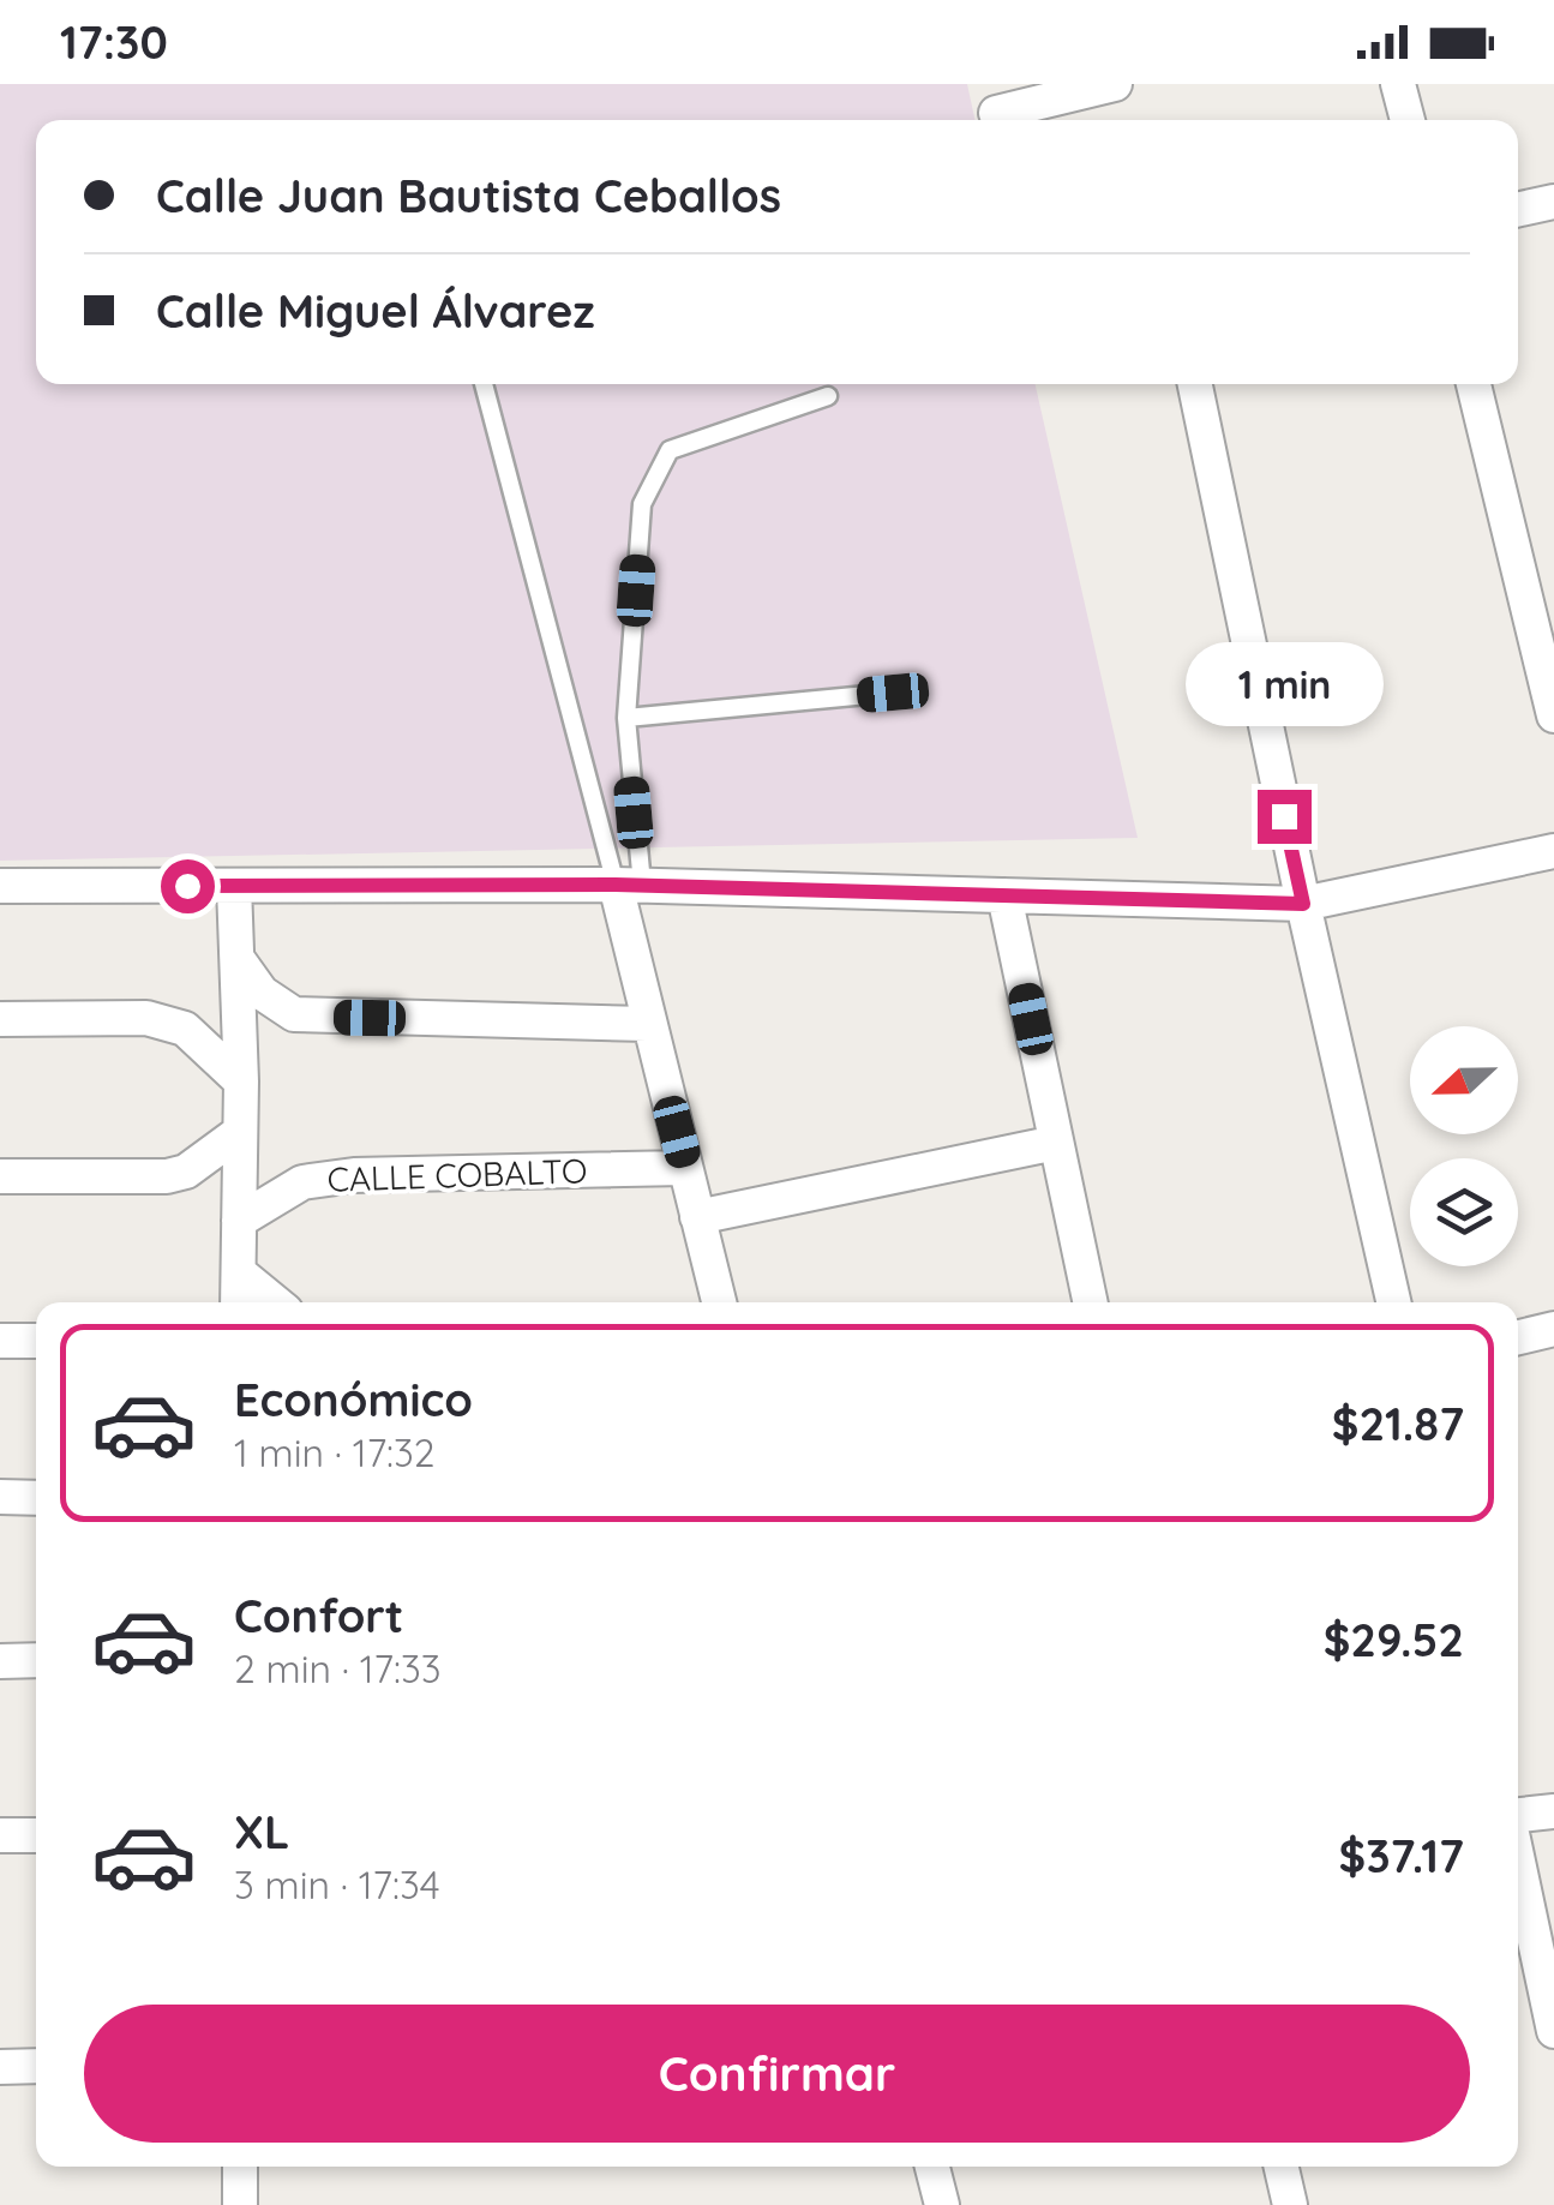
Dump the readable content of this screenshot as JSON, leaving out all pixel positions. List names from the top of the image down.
{
  "streets": {
    "street": ["CALLE COBALTO"]
  },
  "north": "left",
  "page": {
    "status": "17:30",
    "banner": ["Calle Juan Bautista Ceballos", "Calle Miguel Álvarez"],
    "bubble": "1 min",
    "list": [
      {
        "name": "Económico",
        "note": "1 min · 17:32",
        "value": "$21.87"
      },
      {
        "name": "Confort",
        "note": "2 min · 17:33",
        "value": "$29.52"
      },
      {
        "name": "XL",
        "note": "3 min · 17:34",
        "value": "$37.17"
      }
    ],
    "buttons": "Confirmar"
  }
}
